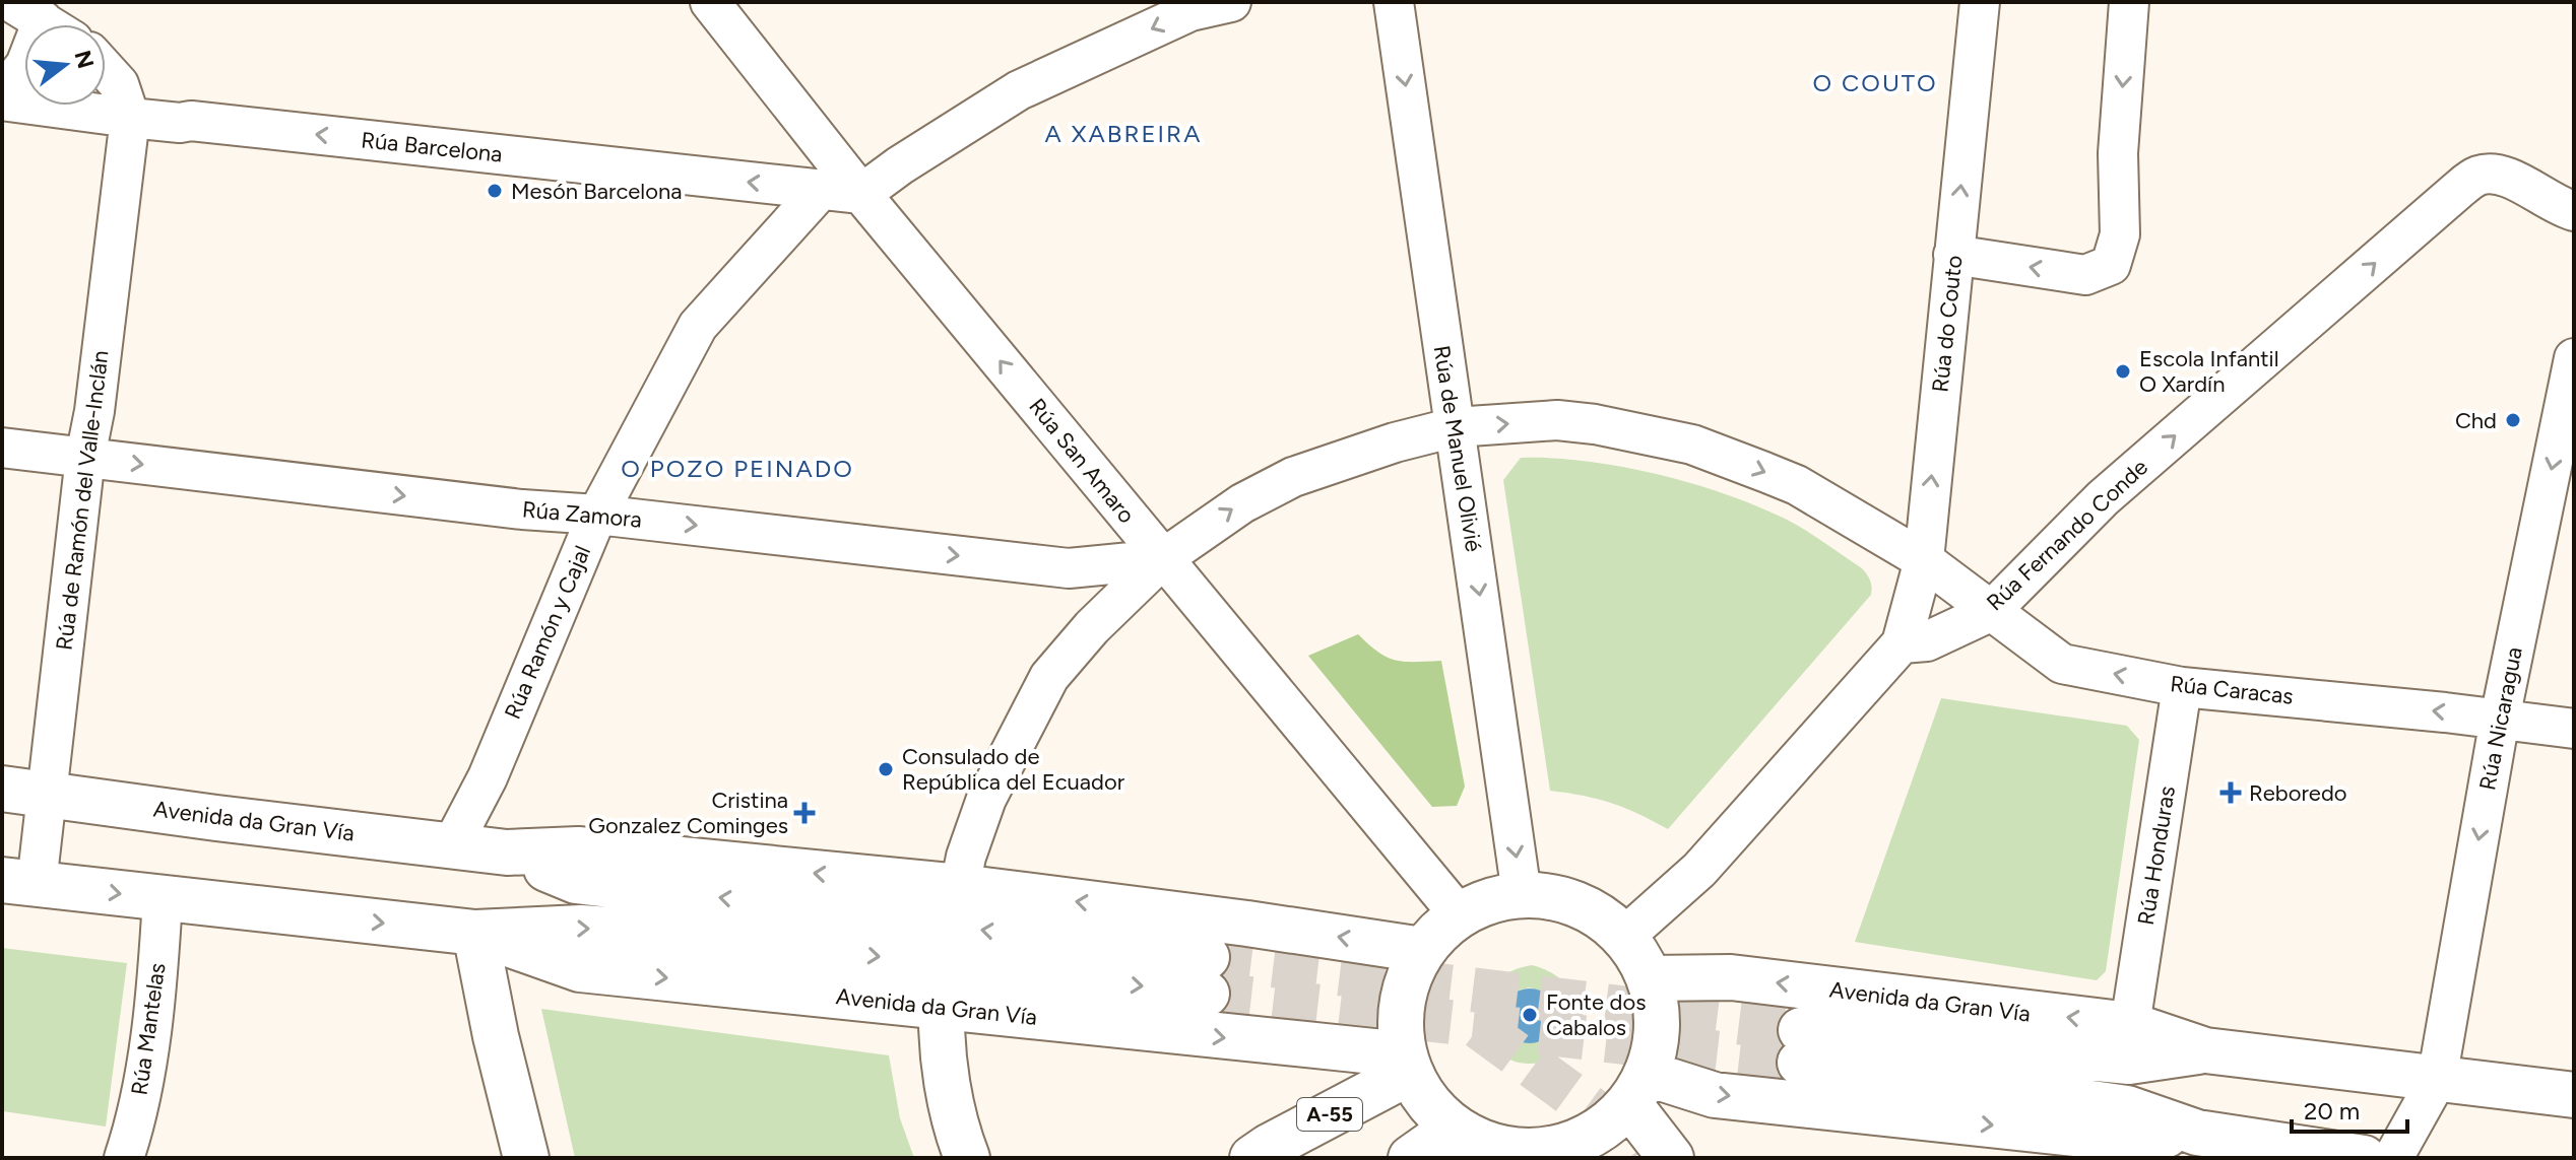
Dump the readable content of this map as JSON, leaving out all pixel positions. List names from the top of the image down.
{
  "streets": {
    "main road": ["Avenida da Gran Vía", "A-55"],
    "street": [
      "Rúa Barcelona",
      "Rúa do Couto",
      "Rúa de Manuel Olivié",
      "Rúa San Amaro",
      "Rúa de Ramón del Valle-Inclán",
      "Rúa Zamora",
      "Rúa Fernando Conde",
      "Rúa Ramón y Cajal",
      "Rúa Caracas",
      "Rúa Nicaragua",
      "Rúa Honduras",
      "Rúa Mantelas"
    ]
  },
  "crossings": [
    ["Rúa Barcelona", "Rúa San Amaro"],
    ["Rúa Barcelona", "Rúa de Ramón del Valle-Inclán"],
    ["Rúa Barcelona", "Rúa Ramón y Cajal"],
    ["Rúa do Couto", "Rúa Fernando Conde"],
    ["Rúa do Couto", "Rúa Caracas"],
    ["Rúa de Manuel Olivié", "Rúa San Amaro"],
    ["Rúa de Manuel Olivié", "Rúa Caracas"],
    ["Rúa de Manuel Olivié", "Avenida da Gran Vía"],
    ["Rúa de Manuel Olivié", "A-55"],
    ["Rúa San Amaro", "Rúa Zamora"],
    ["Rúa San Amaro", "Rúa Caracas"],
    ["Rúa San Amaro", "Avenida da Gran Vía"],
    ["Rúa San Amaro", "A-55"],
    ["Rúa de Ramón del Valle-Inclán", "Rúa Zamora"],
    ["Rúa de Ramón del Valle-Inclán", "Avenida da Gran Vía"],
    ["Rúa Zamora", "Rúa Ramón y Cajal"],
    ["Rúa Zamora", "Rúa Caracas"],
    ["Rúa Fernando Conde", "Rúa Caracas"],
    ["Rúa Ramón y Cajal", "Avenida da Gran Vía"],
    ["Rúa Caracas", "Rúa Nicaragua"],
    ["Rúa Caracas", "Avenida da Gran Vía"],
    ["Rúa Caracas", "Rúa Honduras"],
    ["Rúa Nicaragua", "Avenida da Gran Vía"],
    ["Avenida da Gran Vía", "Rúa Honduras"],
    ["Avenida da Gran Vía", "Rúa Mantelas"],
    ["Avenida da Gran Vía", "A-55"]
  ],
  "one_way": [
    "Rúa Barcelona",
    "Rúa do Couto",
    "Rúa de Manuel Olivié",
    "Rúa San Amaro",
    "Rúa Zamora",
    "Rúa Fernando Conde",
    "Rúa Nicaragua"
  ],
  "districts": ["O COUTO", "A XABREIRA", "O POZO PEINADO"],
  "places": {
    "other": [
      "Mesón Barcelona",
      "Escola Infantil O Xardín",
      "Chd",
      "Consulado de República del Ecuador",
      "Fonte dos Cabalos"
    ],
    "health": ["Reboredo", "Cristina Gonzalez Cominges"]
  },
  "scale_bar": "20 m",
  "north": "right"
}
